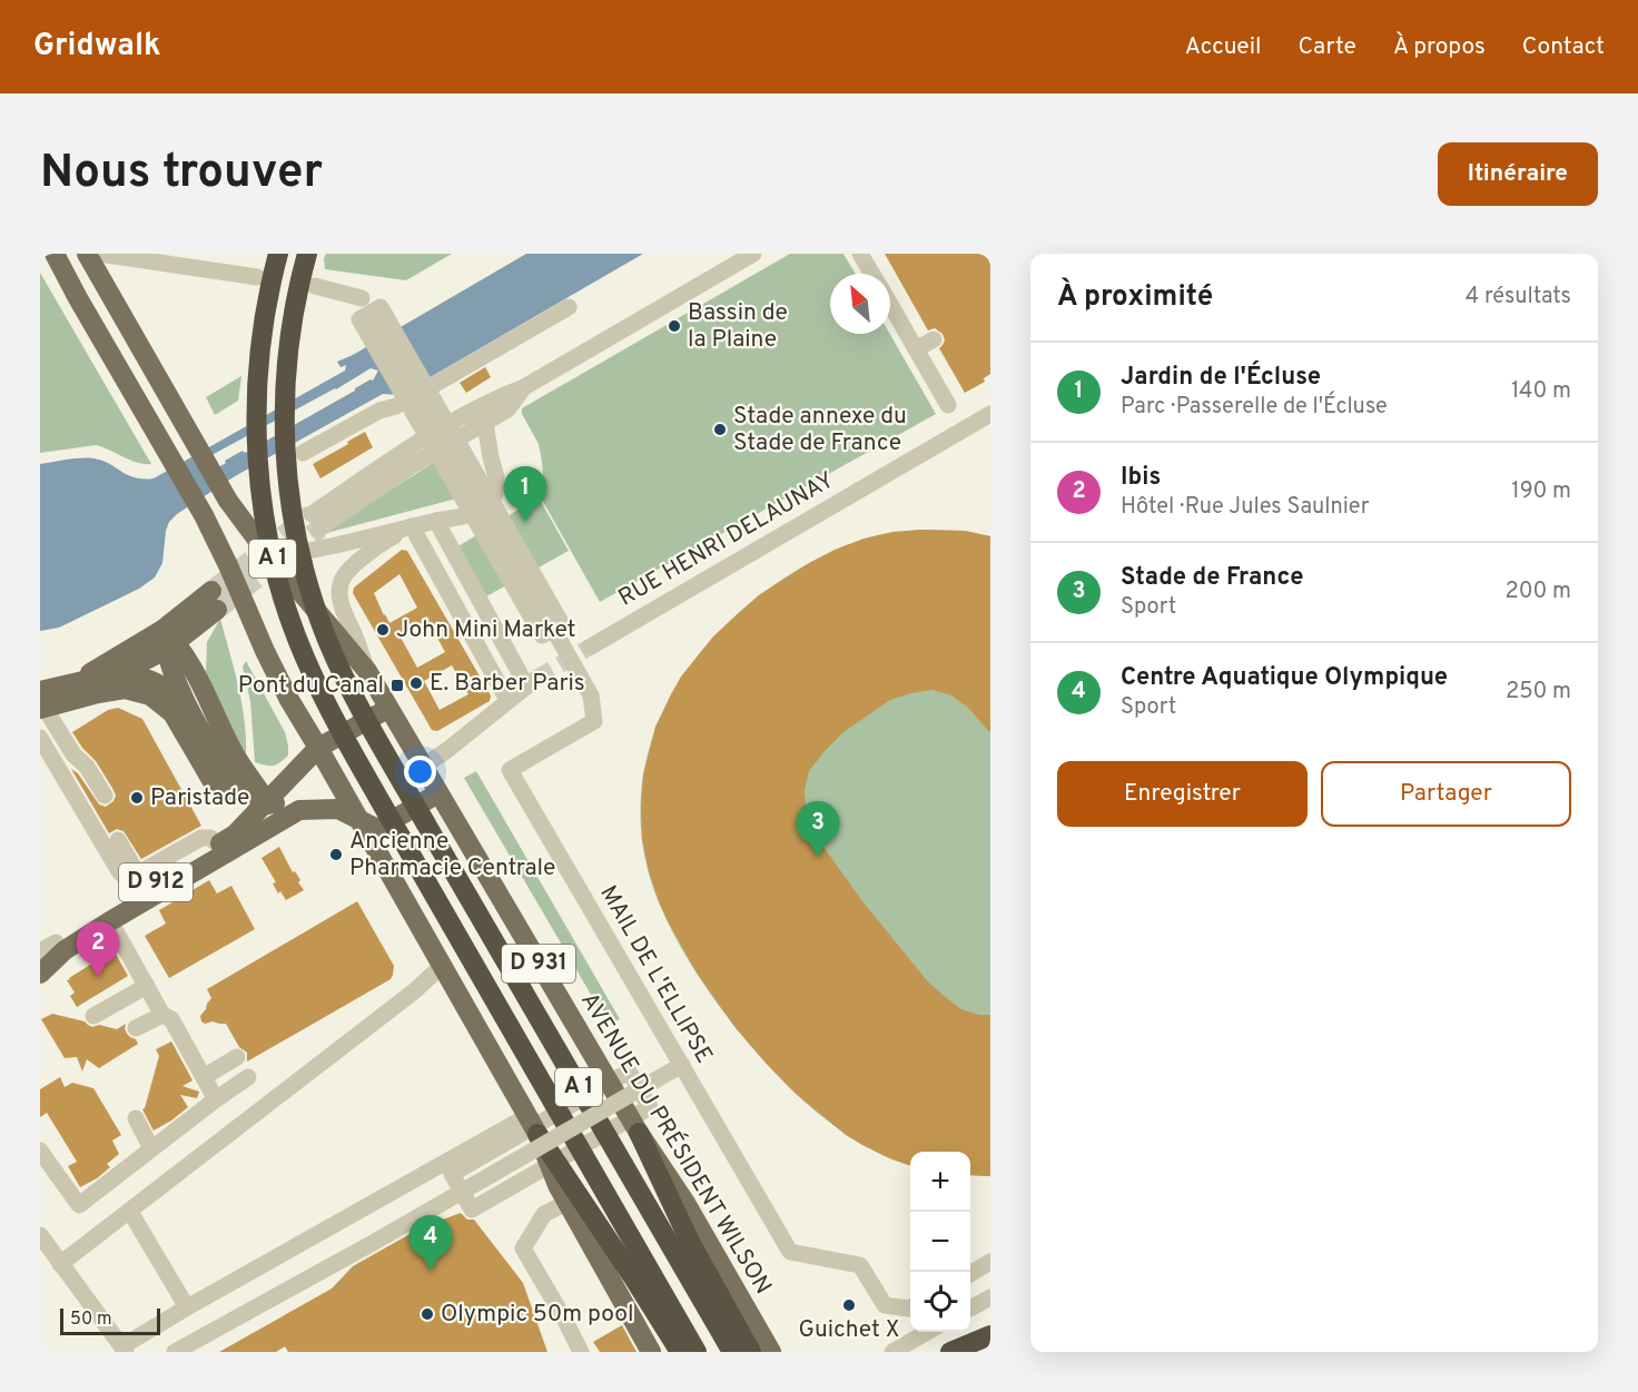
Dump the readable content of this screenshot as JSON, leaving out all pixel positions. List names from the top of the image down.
{
  "streets": {
    "highway": ["A 1"],
    "main road": ["D 912", "D 931", "AVENUE DU PRÉSIDENT WILSON"],
    "street": ["RUE HENRI DELAUNAY", "MAIL DE L'ELLIPSE"]
  },
  "crossings": [
    ["D 912", "AVENUE DU PRÉSIDENT WILSON"]
  ],
  "places": {
    "other": [
      "Bassin de la Plaine",
      "Stade annexe du Stade de France",
      "John Mini Market",
      "E. Barber Paris",
      "Paristade",
      "Ancienne Pharmacie Centrale",
      "Guichet X",
      "Olympic 50m pool"
    ],
    "transit": ["Pont du Canal"]
  },
  "scale_bar": "50 m",
  "north": "top left",
  "page": {
    "header": "Gridwalk",
    "nav": [
      "Accueil",
      "Carte",
      "À propos",
      "Contact"
    ],
    "buttons": [
      "Itinéraire",
      ["Enregistrer", "Partager"]
    ],
    "title": "Nous trouver",
    "heading": ["À proximité", "4 résultats"],
    "list": [
      {
        "mark": "1",
        "name": "Jardin de l'Écluse",
        "note": "Parc · Passerelle de l'Écluse",
        "value": "140 m"
      },
      {
        "mark": "2",
        "name": "Ibis",
        "note": "Hôtel · Rue Jules Saulnier",
        "value": "190 m"
      },
      {
        "mark": "3",
        "name": "Stade de France",
        "note": "Sport",
        "value": "200 m"
      },
      {
        "mark": "4",
        "name": "Centre Aquatique Olympique",
        "note": "Sport",
        "value": "250 m"
      }
    ],
    "pins": [
      "1",
      "3",
      "2",
      "4"
    ],
    "map_buttons": ["+", "−"],
    "scale": "50 m"
  }
}
